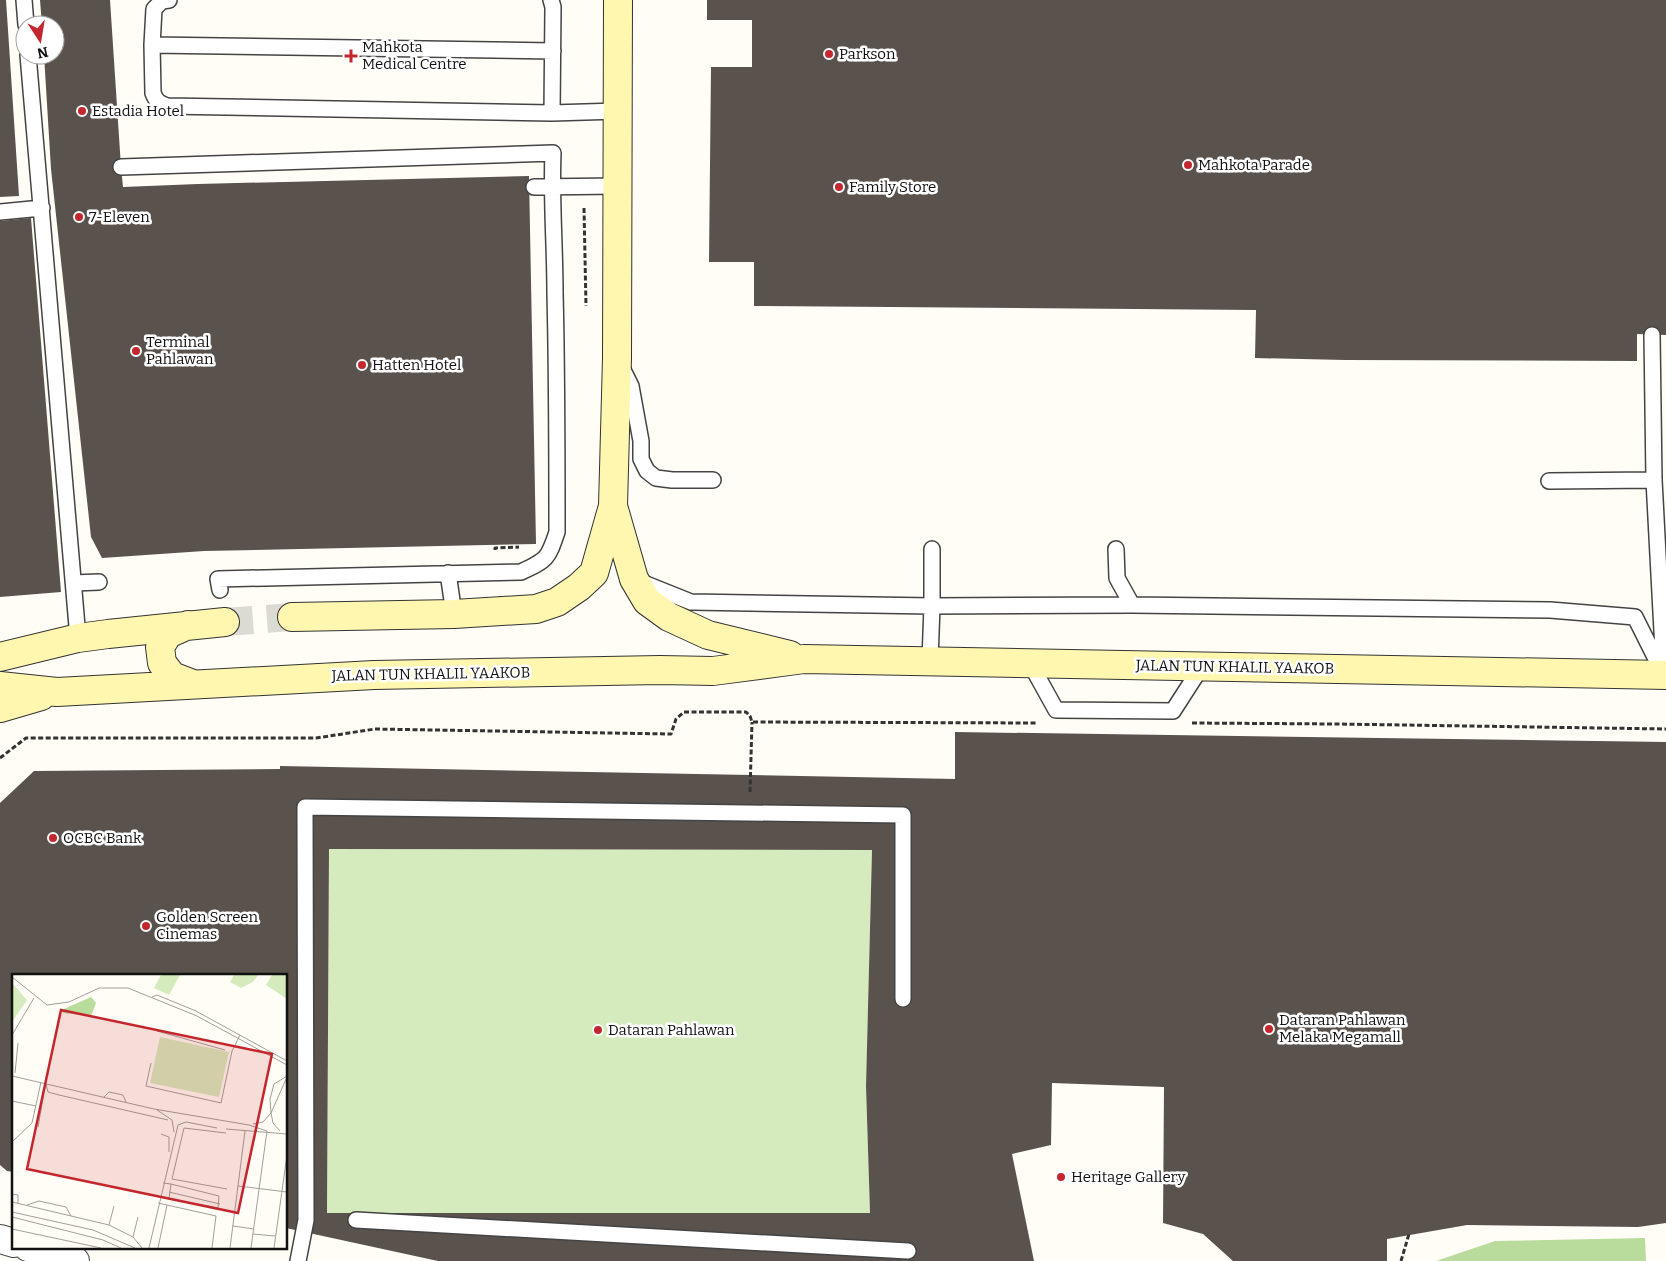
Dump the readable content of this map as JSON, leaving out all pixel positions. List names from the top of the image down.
{
  "streets": {
    "main road": ["JALAN TUN KHALIL YAAKOB"]
  },
  "places": {
    "other": [
      "Parkson",
      "Estadia Hotel",
      "Mahkota Parade",
      "Family Store",
      "7-Eleven",
      "Terminal Pahlawan",
      "Hatten Hotel",
      "OCBC Bank",
      "Golden Screen Cinemas",
      "Dataran Pahlawan Melaka Megamall",
      "Dataran Pahlawan",
      "Heritage Gallery"
    ],
    "health": ["Mahkota Medical Centre"]
  },
  "north": "bottom"
}
